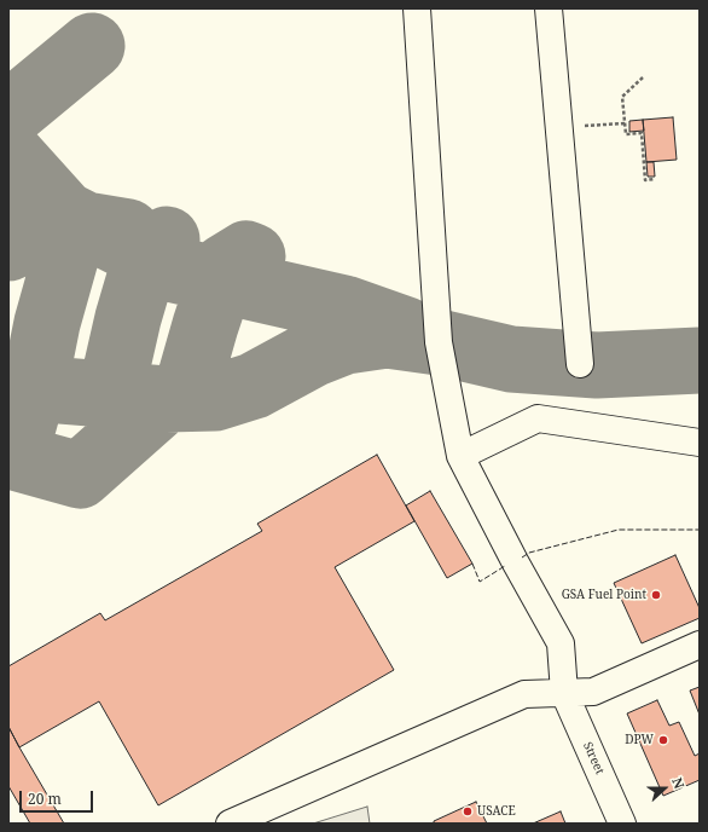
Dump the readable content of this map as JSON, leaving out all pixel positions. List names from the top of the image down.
{
  "streets": {
    "street": ["Street"]
  },
  "places": ["GSA Fuel Point", "DPW", "USACE"],
  "scale_bar": "20 m",
  "north": "right"
}
